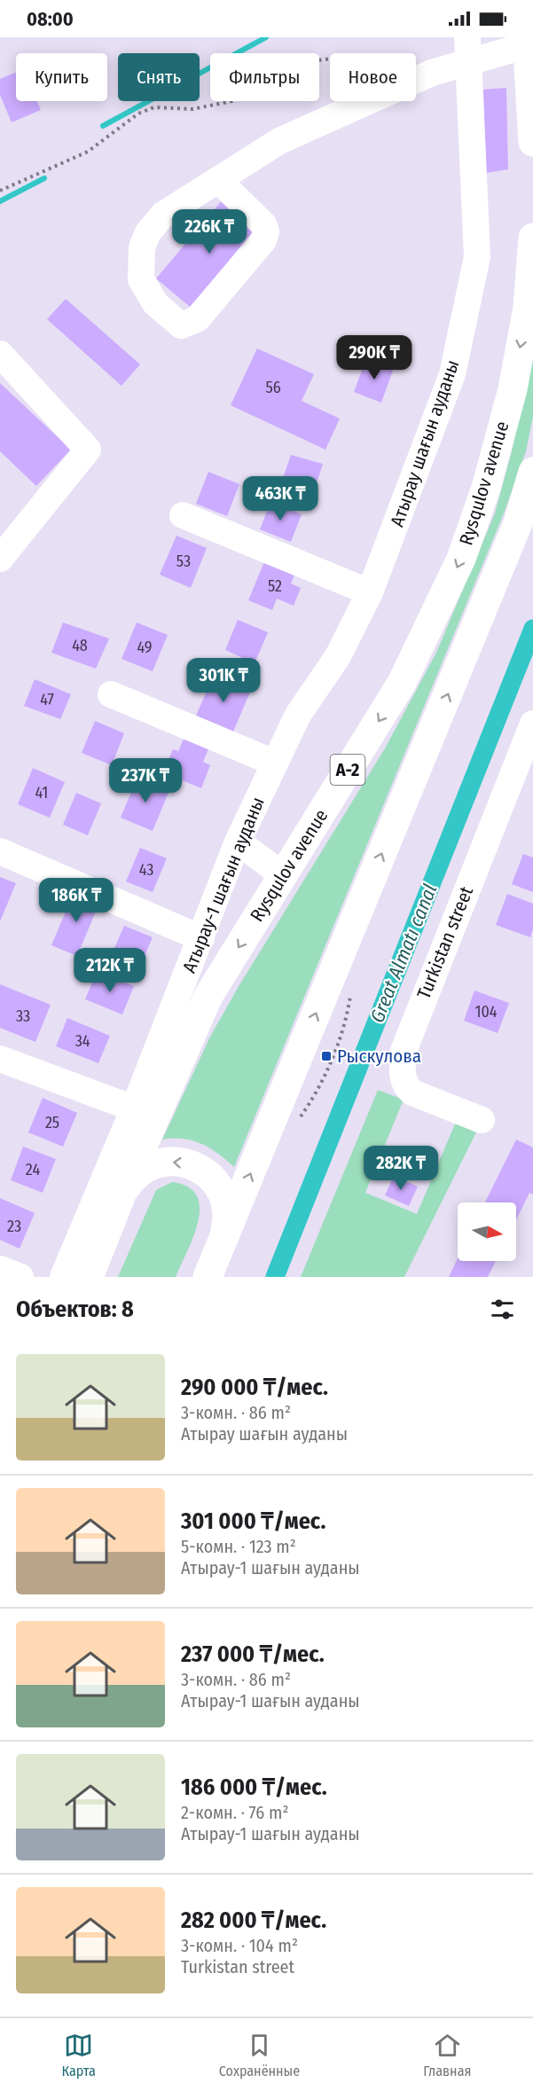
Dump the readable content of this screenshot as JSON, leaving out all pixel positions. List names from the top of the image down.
{
  "streets": {
    "main road": ["Rysqulov avenue", "A-2"],
    "street": ["Атырау шағын ауданы", "Атырау-1 шағын ауданы", "Turkistan street"]
  },
  "crossings": [
    ["Атырау шағын ауданы", "Атырау-1 шағын ауданы"]
  ],
  "water": ["Great Almatı canal"],
  "places": {
    "transit": ["Рыскулова"]
  },
  "house_numbers": [
    "56",
    "53",
    "52",
    "48",
    "49",
    "47",
    "41",
    "43",
    "104",
    "33",
    "34",
    "25",
    "24",
    "23"
  ],
  "north": "right",
  "page": {
    "status": "08:00",
    "chip": [
      "Купить",
      "Снять",
      "Фильтры",
      "Новое"
    ],
    "price": [
      "226K ₸",
      "290K ₸",
      "463K ₸",
      "301K ₸",
      "237K ₸",
      "186K ₸",
      "212K ₸",
      "282K ₸"
    ],
    "heading": "Объектов: 8",
    "list": [
      {
        "name": "290 000 ₸/мес.",
        "note": "3-комн. · 86 m² · Атырау шағын ауданы"
      },
      {
        "name": "301 000 ₸/мес.",
        "note": "5-комн. · 123 m² · Атырау-1 шағын ауданы"
      },
      {
        "name": "237 000 ₸/мес.",
        "note": "3-комн. · 86 m² · Атырау-1 шағын ауданы"
      },
      {
        "name": "186 000 ₸/мес.",
        "note": "2-комн. · 76 m² · Атырау-1 шағын ауданы"
      },
      {
        "name": "282 000 ₸/мес.",
        "note": "3-комн. · 104 m² · Turkistan street"
      }
    ],
    "tabs": ["Карта", "Сохранённые", "Главная"]
  }
}
